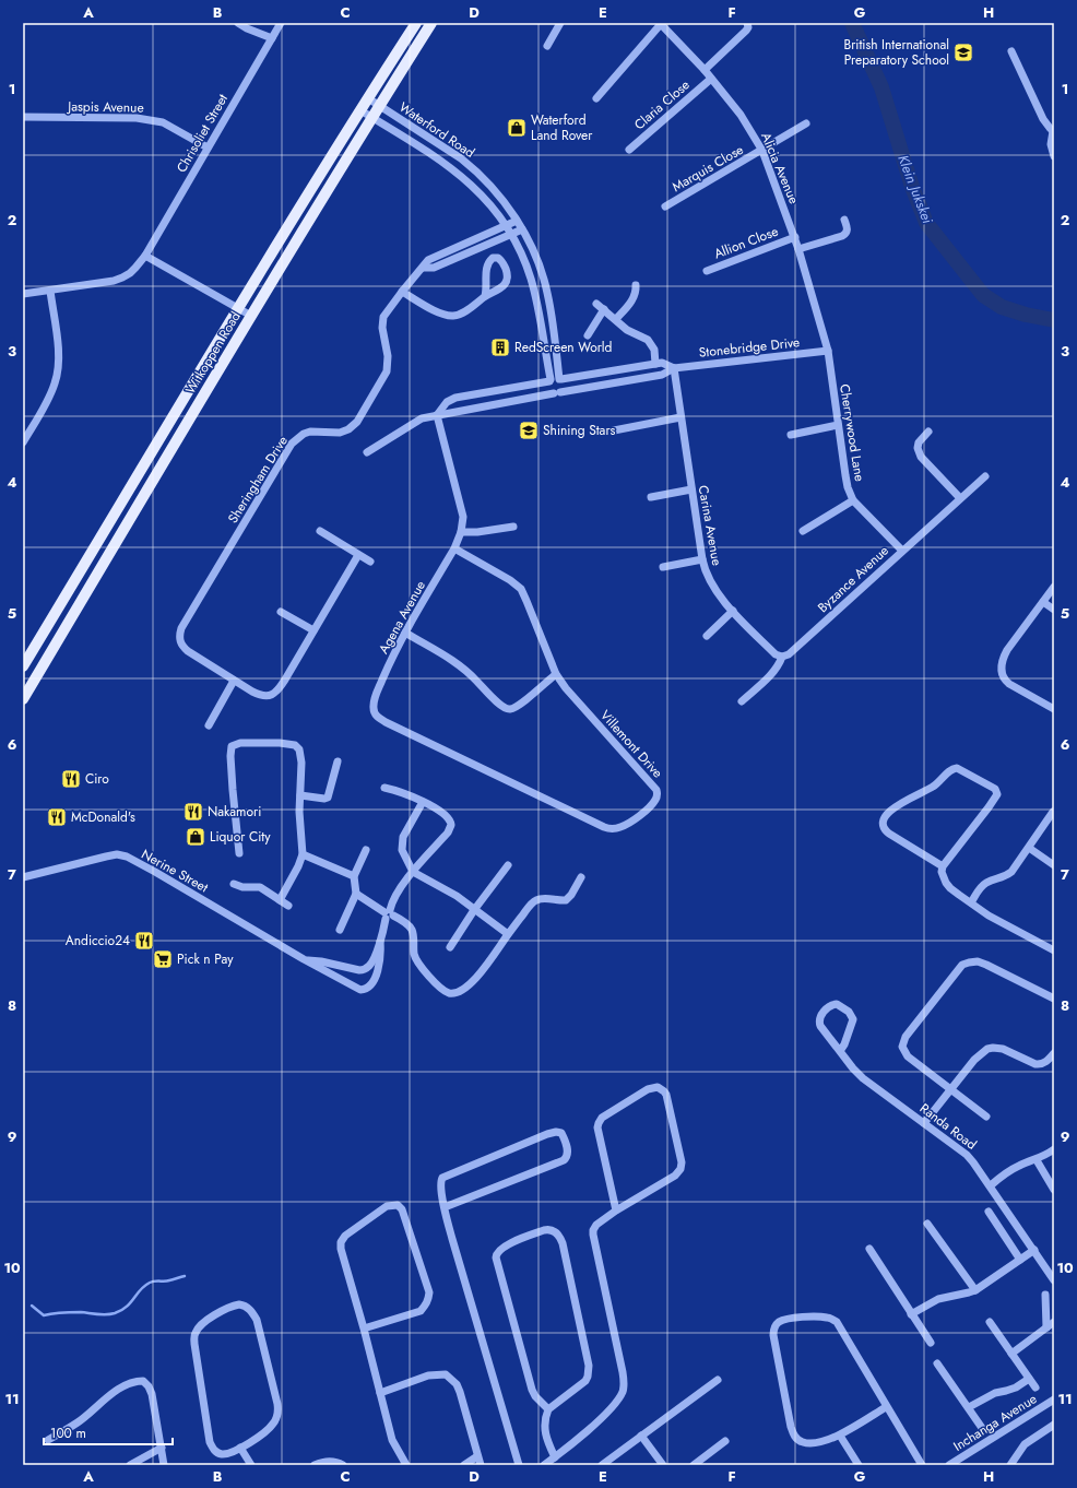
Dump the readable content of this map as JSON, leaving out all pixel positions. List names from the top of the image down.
{
  "streets": {
    "main road": ["Witkoppen Road"],
    "street": [
      "Claria Close",
      "Jaspis Avenue",
      "Waterford Road",
      "Chrisoliet Street",
      "Marquis Close",
      "Alicia Avenue",
      "Allion Close",
      "Stonebridge Drive",
      "Cherrywood Lane",
      "Sheringham Drive",
      "Carina Avenue",
      "Byzance Avenue",
      "Agena Avenue",
      "Villemont Drive",
      "Nerine Street",
      "Randa Road",
      "Inchanga Avenue"
    ]
  },
  "crossings": [
    ["Claria Close", "Alicia Avenue"],
    ["Jaspis Avenue", "Chrisoliet Street"],
    ["Waterford Road", "Stonebridge Drive"],
    ["Waterford Road", "Witkoppen Road"],
    ["Waterford Road", "Sheringham Drive"],
    ["Marquis Close", "Alicia Avenue"],
    ["Alicia Avenue", "Allion Close"],
    ["Alicia Avenue", "Stonebridge Drive"],
    ["Alicia Avenue", "Cherrywood Lane"],
    ["Stonebridge Drive", "Cherrywood Lane"],
    ["Stonebridge Drive", "Carina Avenue"],
    ["Stonebridge Drive", "Agena Avenue"],
    ["Cherrywood Lane", "Byzance Avenue"],
    ["Carina Avenue", "Byzance Avenue"],
    ["Agena Avenue", "Villemont Drive"]
  ],
  "water": ["Klein Jukskei"],
  "places": {
    "school or university": ["British International Preparatory School", "Shining Stars"],
    "shop": ["Waterford Land Rover", "Liquor City"],
    "building": ["RedScreen World"],
    "restaurant": [
      "Ciro",
      "Nakamori",
      "McDonald's",
      "Andiccio24"
    ],
    "supermarket": ["Pick n Pay"]
  },
  "scale_bar": "100 m",
  "grid": {
    "columns": [
      "A",
      "B",
      "C",
      "D",
      "E",
      "F",
      "G",
      "H"
    ],
    "rows": [
      "1",
      "2",
      "3",
      "4",
      "5",
      "6",
      "7",
      "8",
      "9",
      "10",
      "11"
    ]
  }
}
